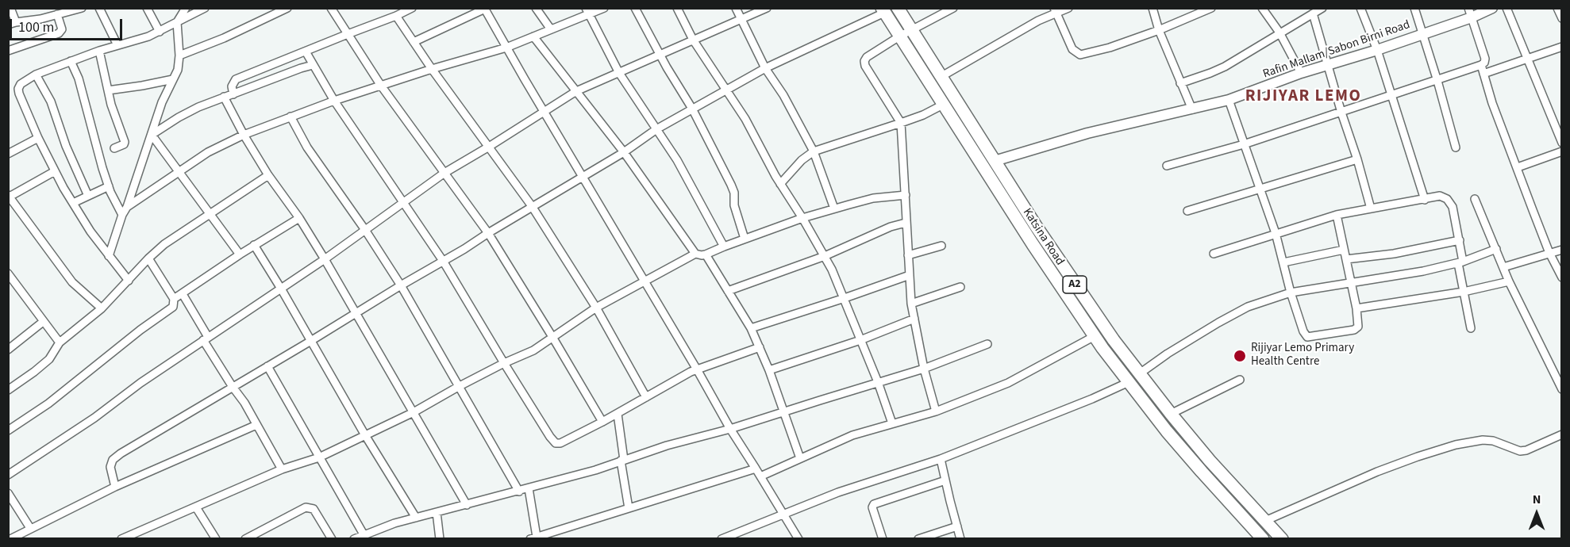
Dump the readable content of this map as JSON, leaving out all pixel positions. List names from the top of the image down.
{
  "streets": {
    "highway": ["Katsina Road", "A2"],
    "street": ["Rafin Mallam/Sabon Birni Road"]
  },
  "crossings": [
    ["Rafin Mallam/Sabon Birni Road", "Katsina Road"]
  ],
  "districts": ["RIJIYAR LEMO"],
  "places": ["Rijiyar Lemo Primary Health Centre"],
  "scale_bar": "100 m",
  "north": "top"
}
